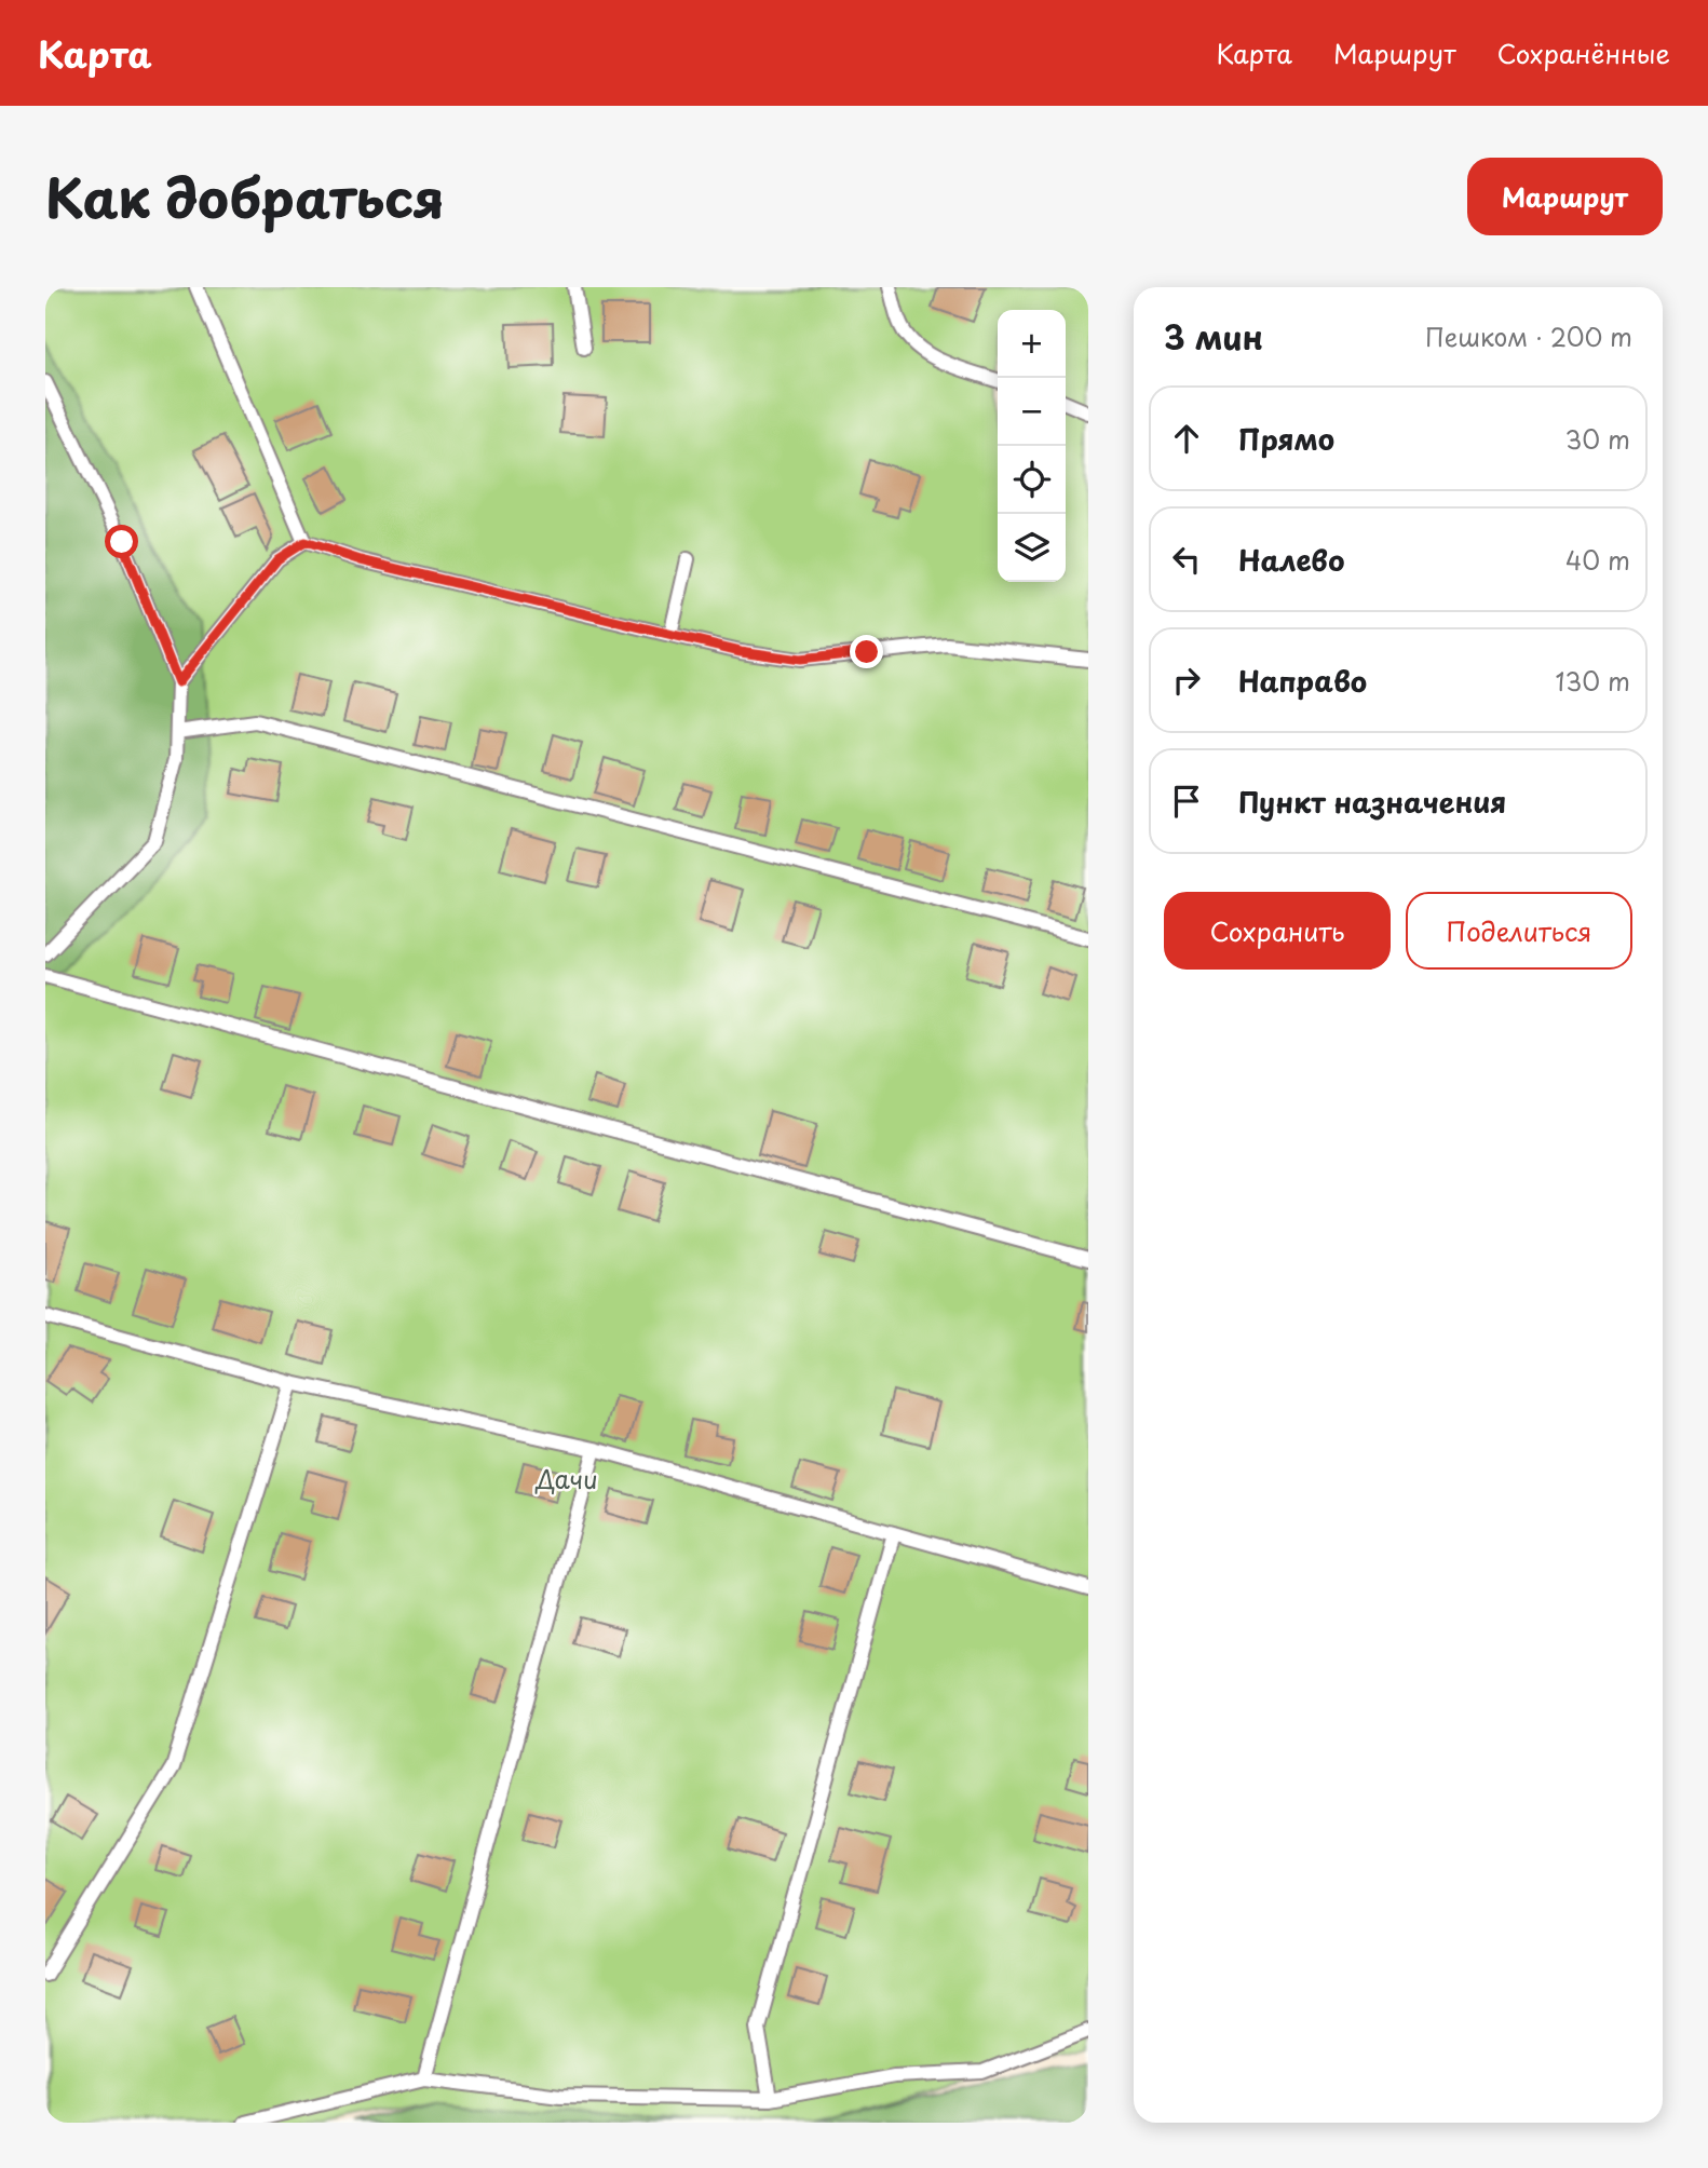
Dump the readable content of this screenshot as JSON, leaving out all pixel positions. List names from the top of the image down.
{
  "parks": ["Дачи"],
  "page": {
    "header": "Карта",
    "nav": ["Карта", "Маршрут", "Сохранённые"],
    "title": "Как добраться",
    "buttons": [
      "Маршрут",
      ["Сохранить", "Поделиться"]
    ],
    "heading": ["3 мин", "Пешком · 200 m"],
    "map_buttons": ["+", "−"],
    "list": [
      ["Прямо", "30 m"],
      ["Налево", "40 m"],
      ["Направо", "130 m"],
      "Пункт назначения"
    ]
  }
}
